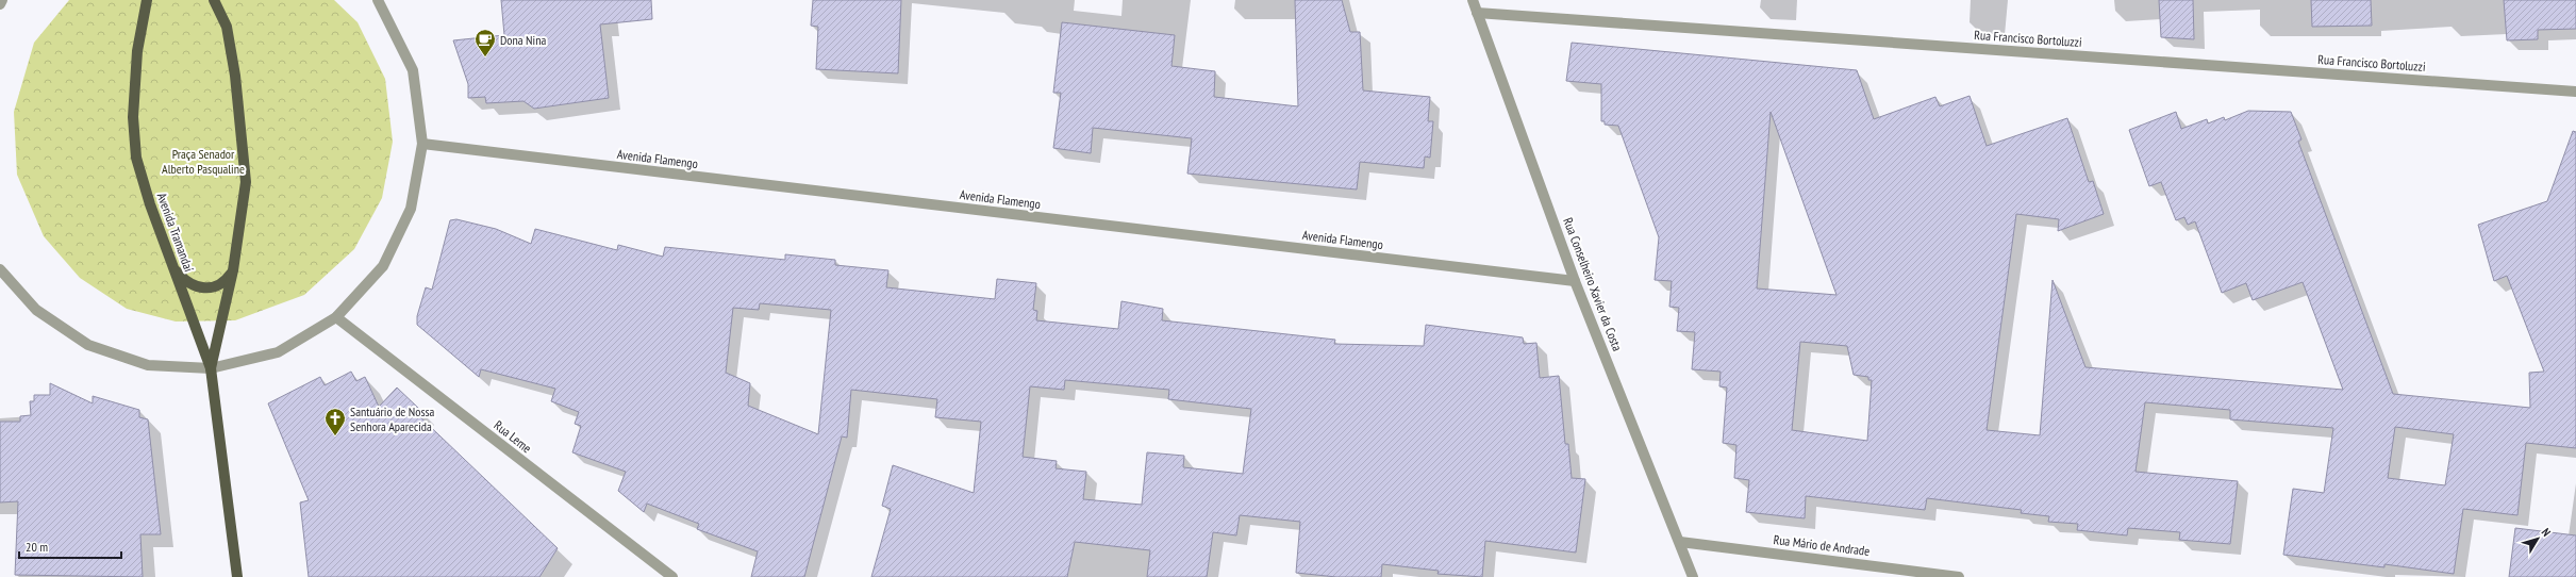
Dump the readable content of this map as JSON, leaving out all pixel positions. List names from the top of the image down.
{
  "streets": {
    "main road": ["Avenida Tramandaí"],
    "street": [
      "Rua Francisco Bortoluzzi",
      "Avenida Flamengo",
      "Rua Conselheiro Xavier da Costa",
      "Rua Leme",
      "Rua Mário de Andrade"
    ]
  },
  "crossings": [
    ["Rua Francisco Bortoluzzi", "Rua Conselheiro Xavier da Costa"],
    ["Avenida Flamengo", "Rua Conselheiro Xavier da Costa"],
    ["Rua Conselheiro Xavier da Costa", "Rua Mário de Andrade"]
  ],
  "parks": ["Praça Senador Alberto Pasqualine"],
  "places": {
    "cafe": ["Dona Nina"],
    "church": ["Santuário de Nossa Senhora Aparecida"]
  },
  "scale_bar": "20 m",
  "north": "top right"
}
